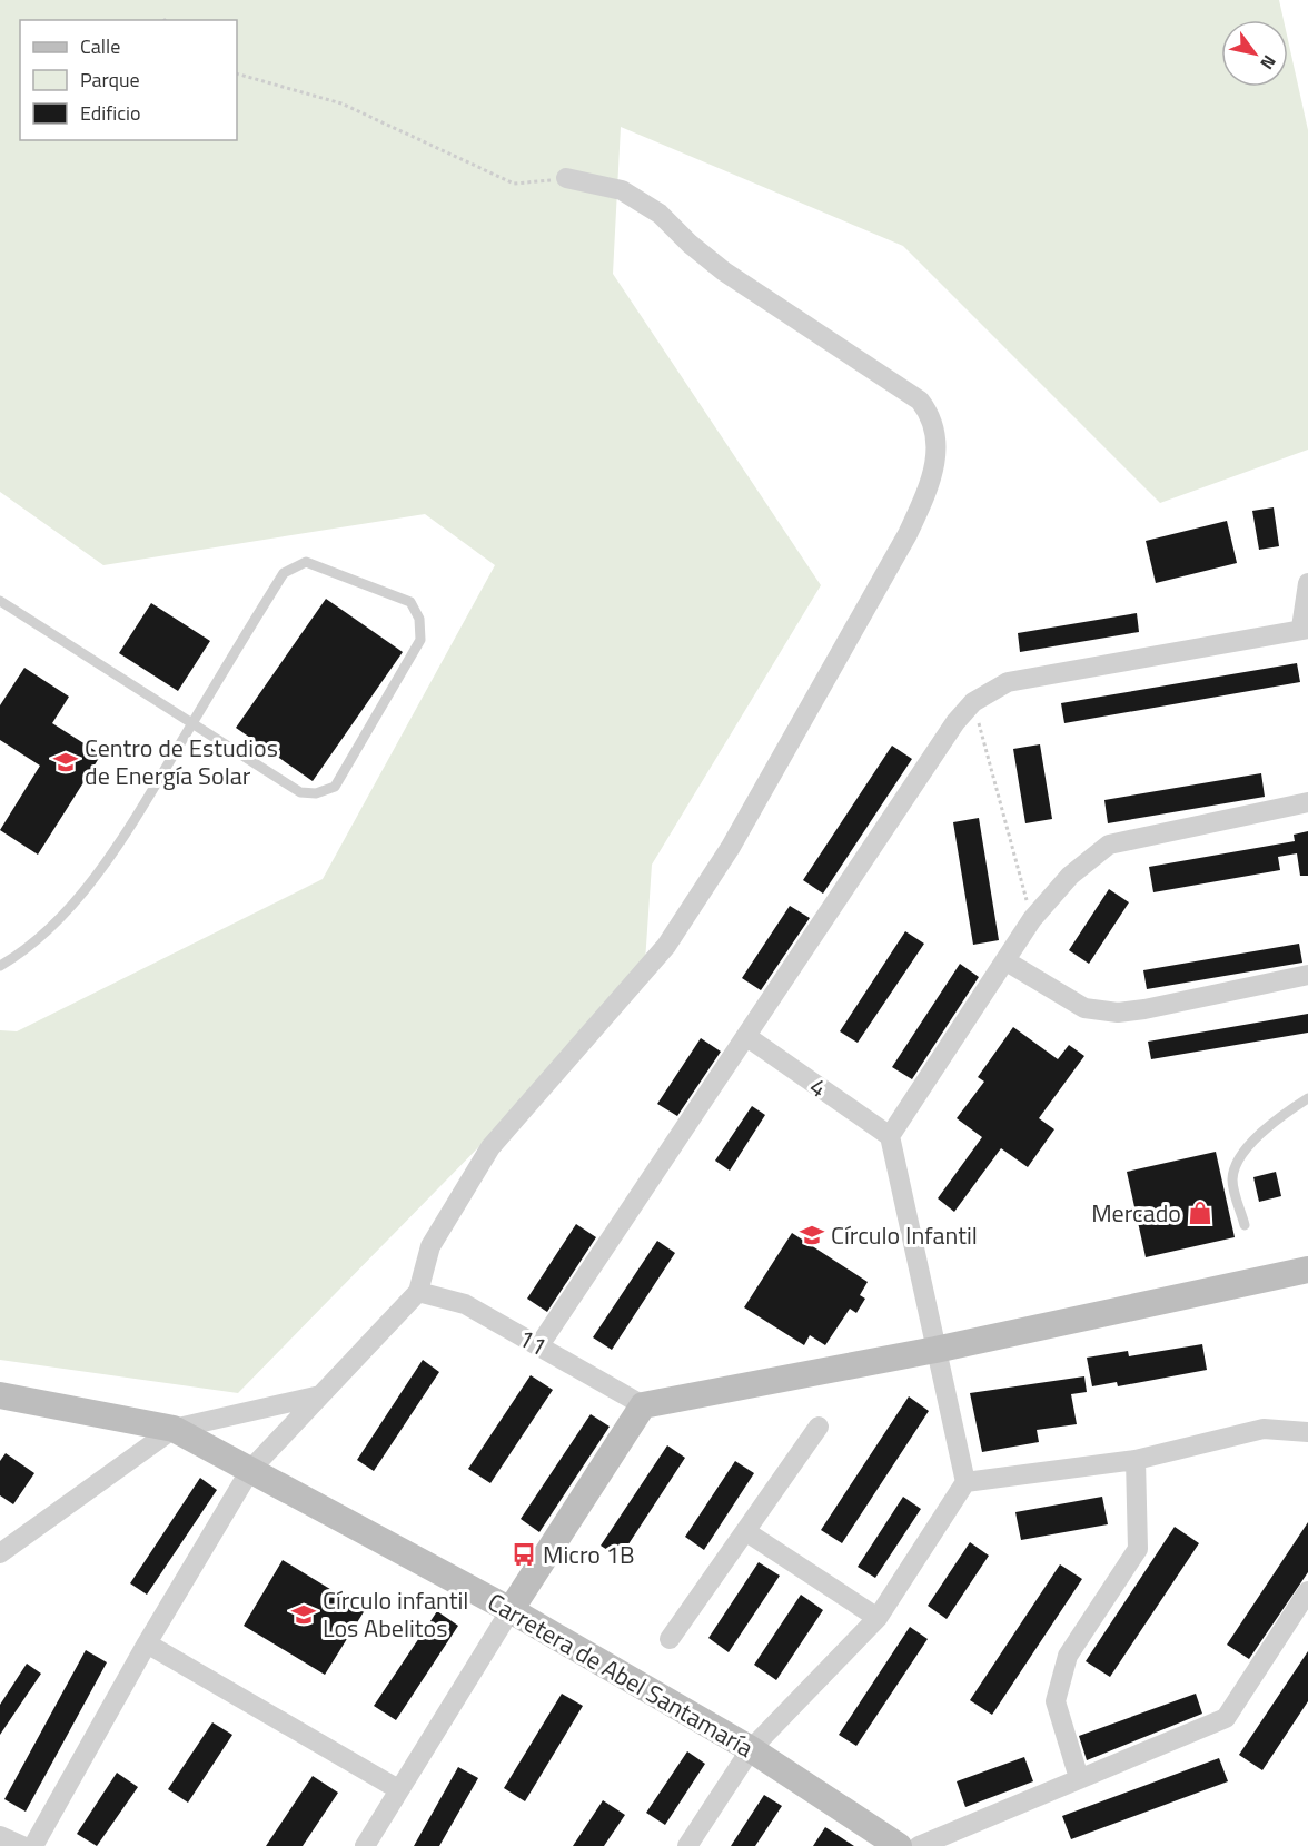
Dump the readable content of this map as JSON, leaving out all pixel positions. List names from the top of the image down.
{
  "streets": {
    "main road": ["Carretera de Abel Santamaría"],
    "street": ["4", "11"]
  },
  "places": {
    "school or university": ["Centro de Estudios de Energía Solar", "Círculo Infantil", "Círculo infantil Los Abelitos"],
    "shop": ["Mercado"],
    "bus stop": ["Micro 1B"]
  },
  "legend": ["Calle", "Parque", "Edificio"],
  "north": "bottom right"
}
